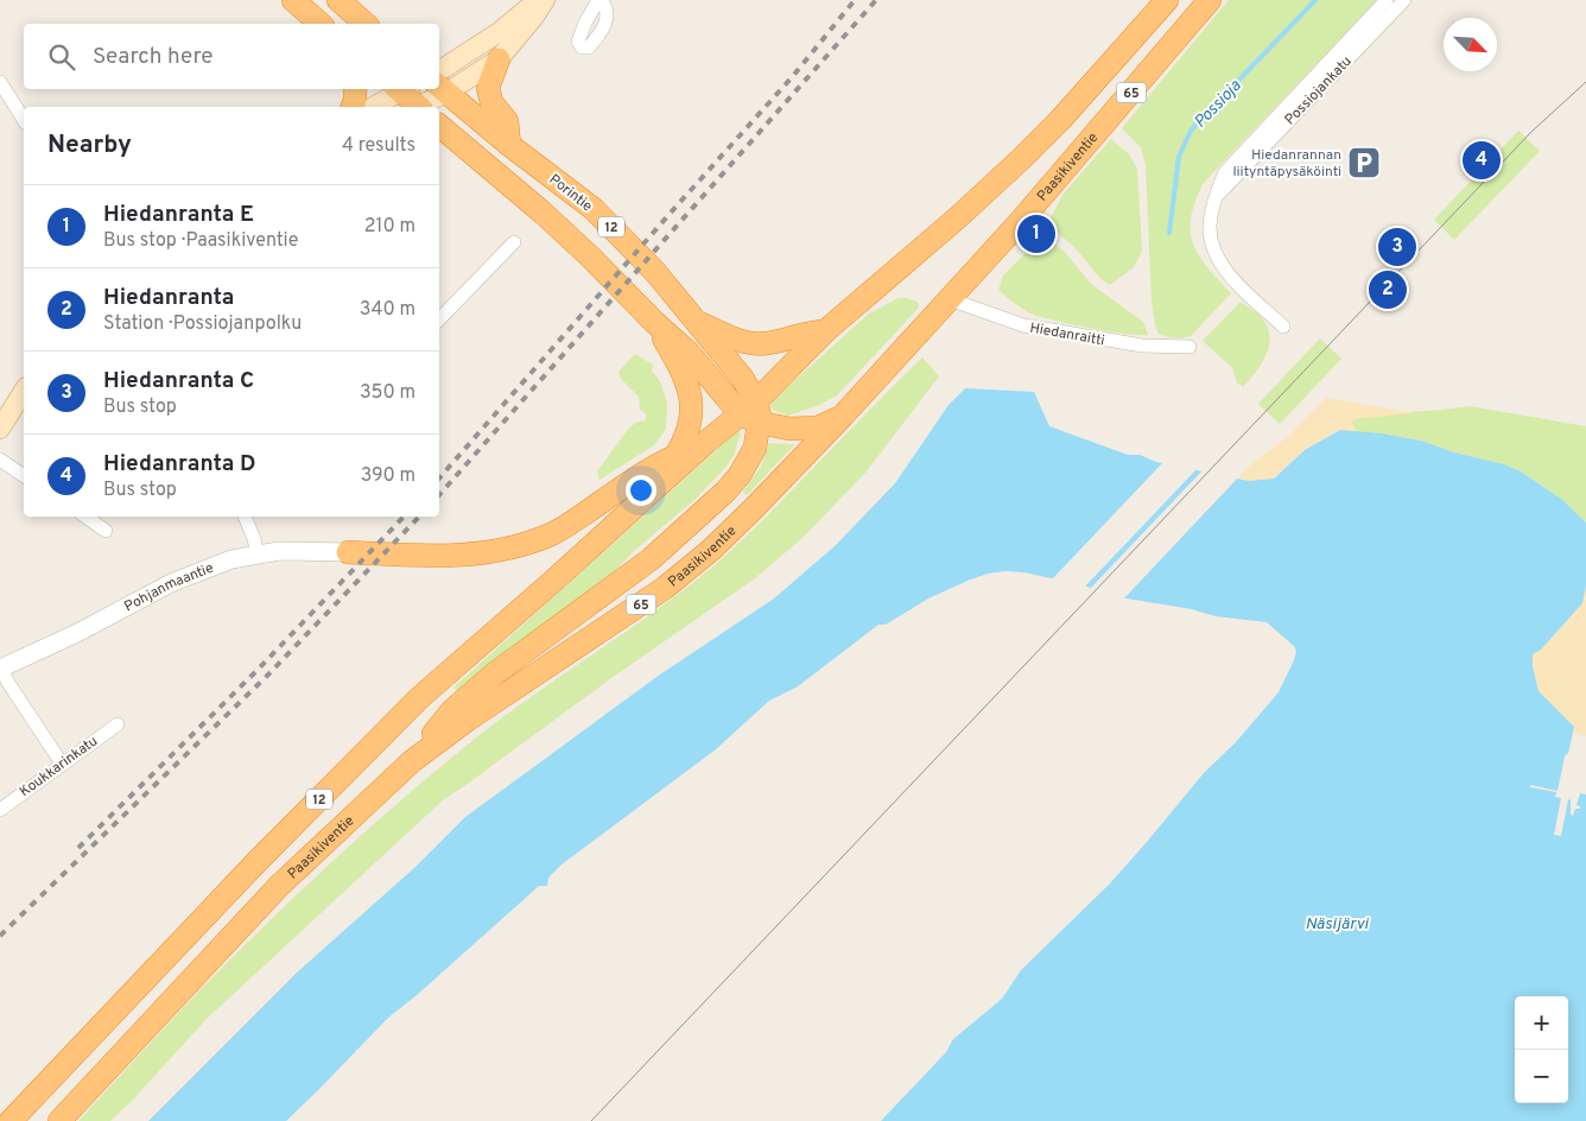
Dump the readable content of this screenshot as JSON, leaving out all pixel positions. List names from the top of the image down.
{
  "streets": {
    "highway": [
      "65",
      "Paasikiventie",
      "Porintie",
      "12"
    ],
    "street": [
      "Possiojankatu",
      "Hiedanraitti",
      "Pohjanmaantie",
      "Koukkarinkatu"
    ]
  },
  "crossings": [
    ["65", "Porintie"],
    ["65", "12"],
    ["Paasikiventie", "12"],
    ["Paasikiventie", "Hiedanraitti"],
    ["Porintie", "12"]
  ],
  "water": ["Possioja", "Näsijärvi"],
  "places": {
    "parking": ["Hiedanrannan liityntäpysäköinti"]
  },
  "north": "bottom right",
  "page": {
    "search": "Search here",
    "heading": ["Nearby", "4 results"],
    "pins": [
      "4",
      "1",
      "3",
      "2"
    ],
    "list": [
      {
        "mark": "1",
        "name": "Hiedanranta E",
        "note": "Bus stop · Paasikiventie",
        "value": "210 m"
      },
      {
        "mark": "2",
        "name": "Hiedanranta",
        "note": "Station · Possiojanpolku",
        "value": "340 m"
      },
      {
        "mark": "3",
        "name": "Hiedanranta C",
        "note": "Bus stop",
        "value": "350 m"
      },
      {
        "mark": "4",
        "name": "Hiedanranta D",
        "note": "Bus stop",
        "value": "390 m"
      }
    ],
    "map_buttons": ["+", "−"]
  }
}
